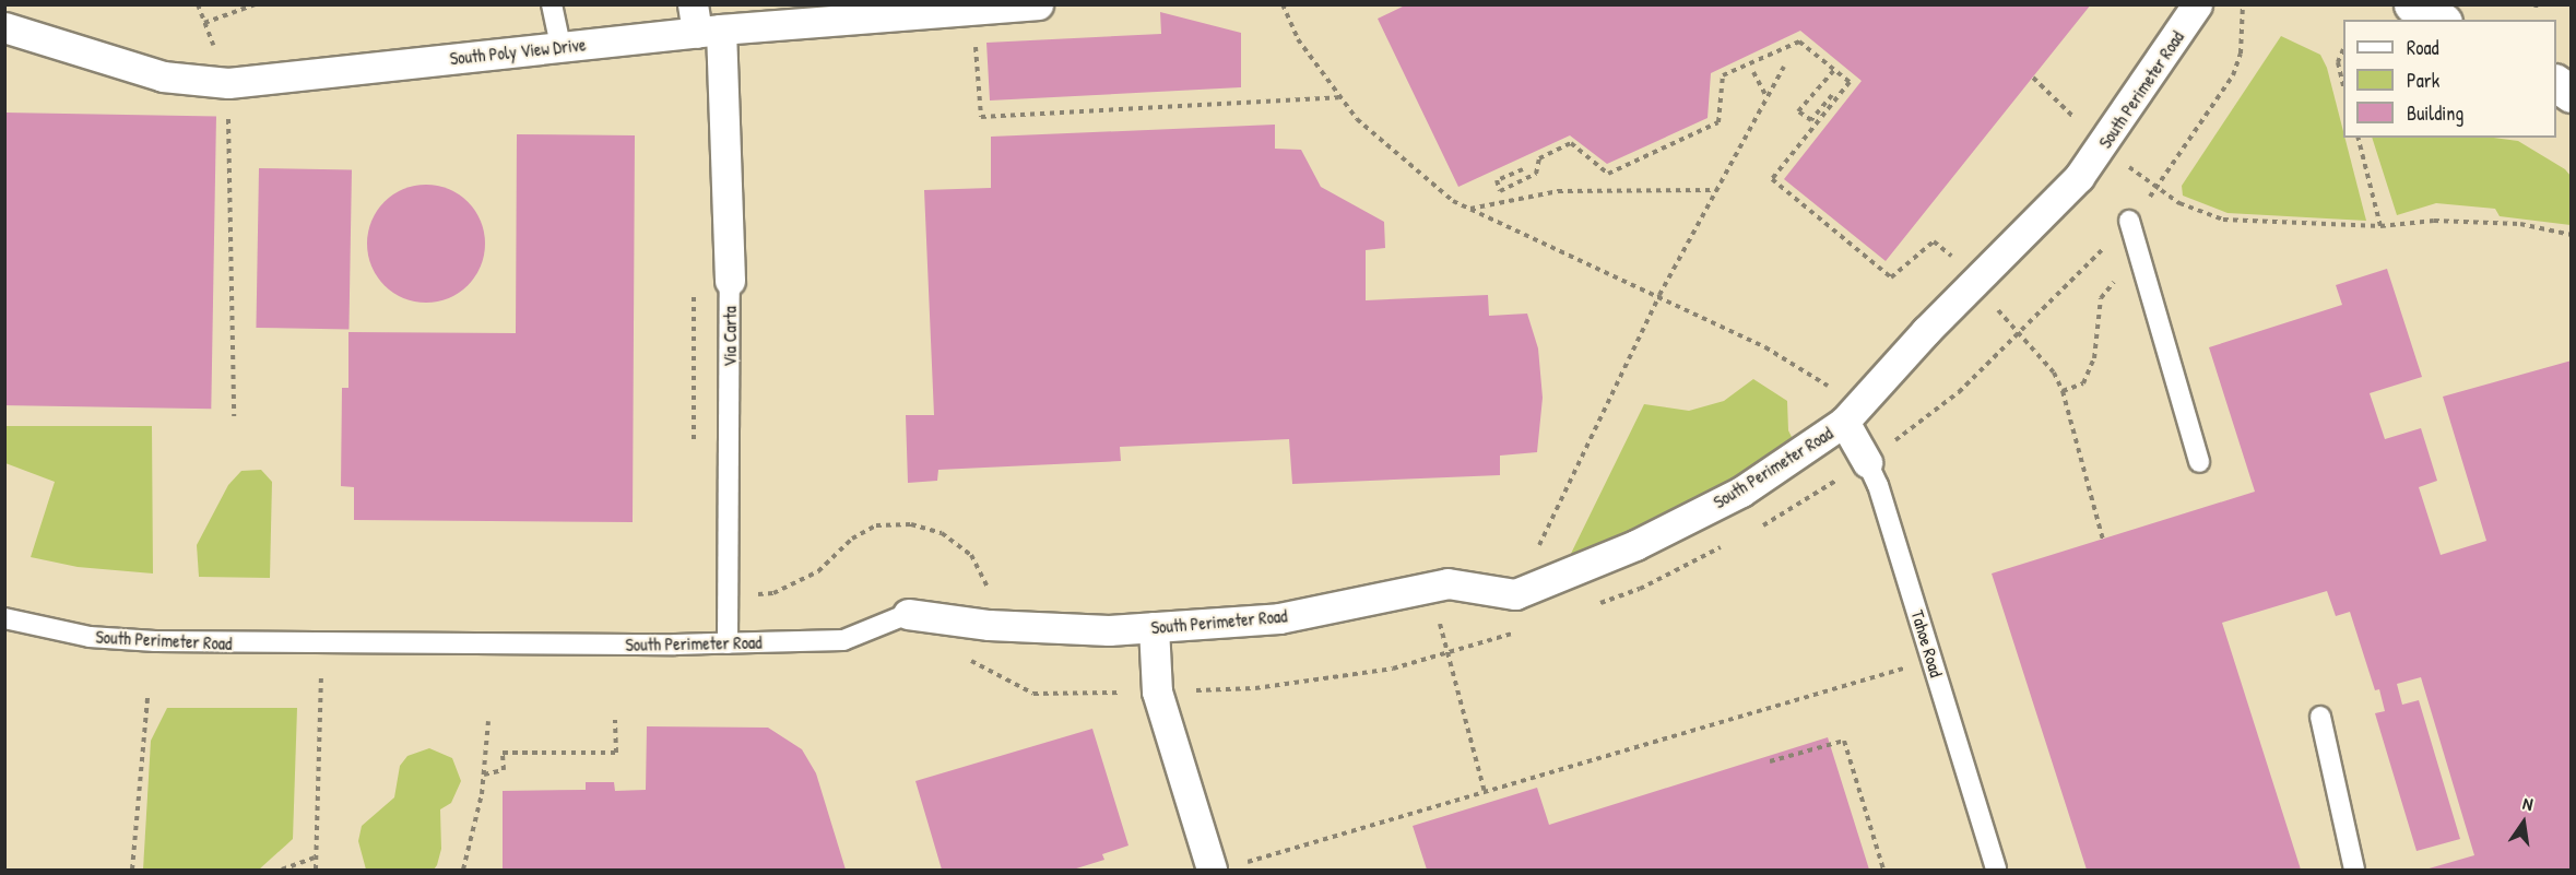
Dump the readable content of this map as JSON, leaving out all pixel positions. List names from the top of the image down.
{
  "streets": {
    "street": [
      "South Poly View Drive",
      "South Perimeter Road",
      "Via Carta",
      "Tahoe Road"
    ]
  },
  "crossings": [
    ["South Poly View Drive", "Via Carta"],
    ["South Perimeter Road", "Via Carta"],
    ["South Perimeter Road", "Tahoe Road"]
  ],
  "legend": ["Road", "Park", "Building"],
  "north": "top"
}
